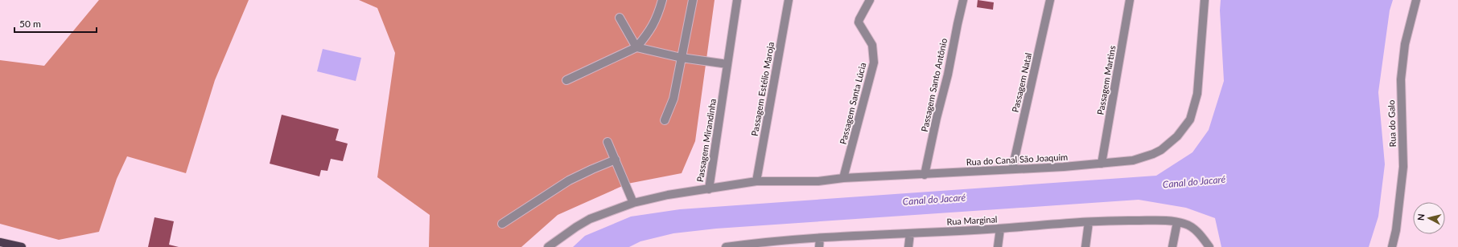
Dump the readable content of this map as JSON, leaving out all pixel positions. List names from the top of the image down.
{
  "streets": {
    "street": [
      "Passagem Martins",
      "Passagem Natal",
      "Passagem Santo Antônio",
      "Passagem Estélio Maroja",
      "Passagem Santa Lúcia",
      "Rua do Galo",
      "Passagem Mirandinha",
      "Rua do Canal São Joaquim",
      "Rua Marginal"
    ]
  },
  "crossings": [
    ["Passagem Martins", "Rua do Canal São Joaquim"],
    ["Passagem Natal", "Rua do Canal São Joaquim"],
    ["Passagem Santo Antônio", "Rua do Canal São Joaquim"],
    ["Passagem Estélio Maroja", "Rua do Canal São Joaquim"],
    ["Passagem Santa Lúcia", "Rua do Canal São Joaquim"],
    ["Passagem Mirandinha", "Rua do Canal São Joaquim"]
  ],
  "water": ["Canal do Jacaré"],
  "scale_bar": "50 m",
  "north": "left"
}
